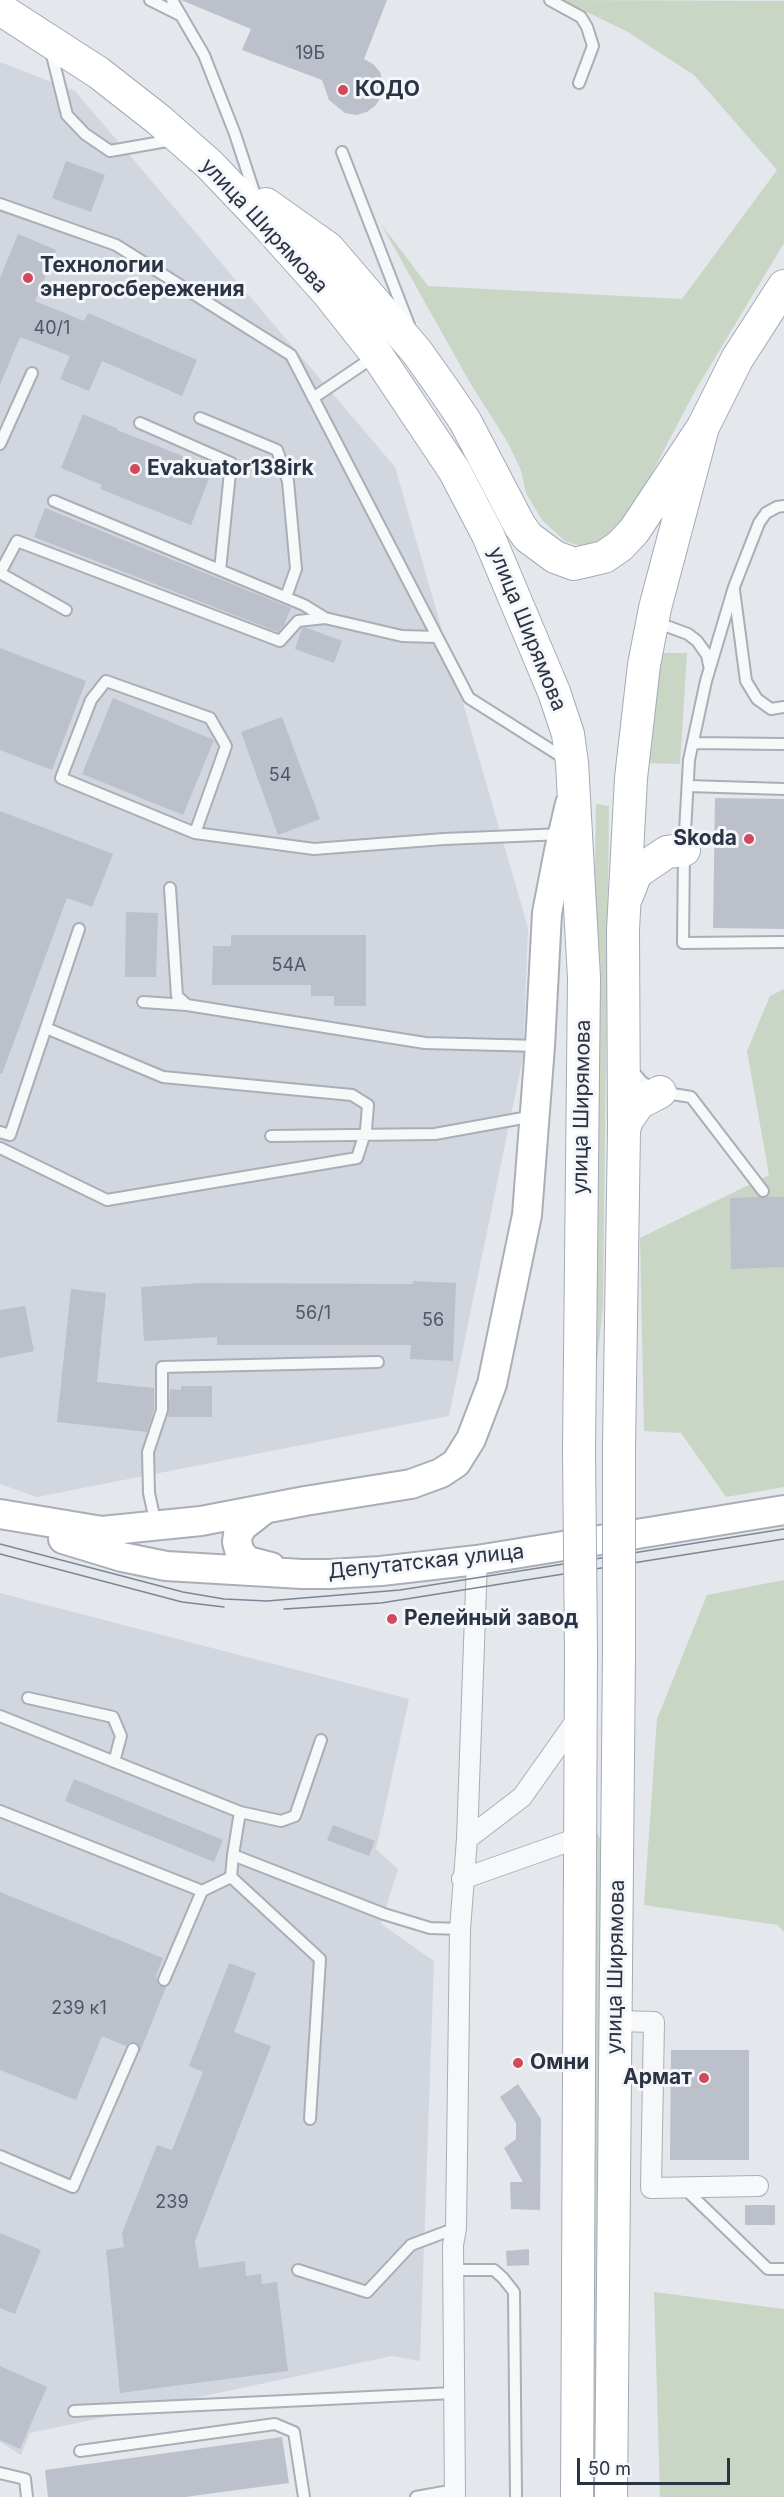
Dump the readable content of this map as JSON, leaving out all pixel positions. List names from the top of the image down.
{
  "streets": {
    "main road": ["улица Ширямова", "Депутатская улица"]
  },
  "places": [
    "КОДО",
    "Технологии энергосбережения",
    "Evakuator138irk",
    "Skoda",
    "Релейный завод",
    "Омни",
    "Армат"
  ],
  "house_numbers": [
    "19Б",
    "40/1",
    "54",
    "54А",
    "56/1",
    "56",
    "239 к1",
    "239"
  ],
  "scale_bar": "50 m"
}
